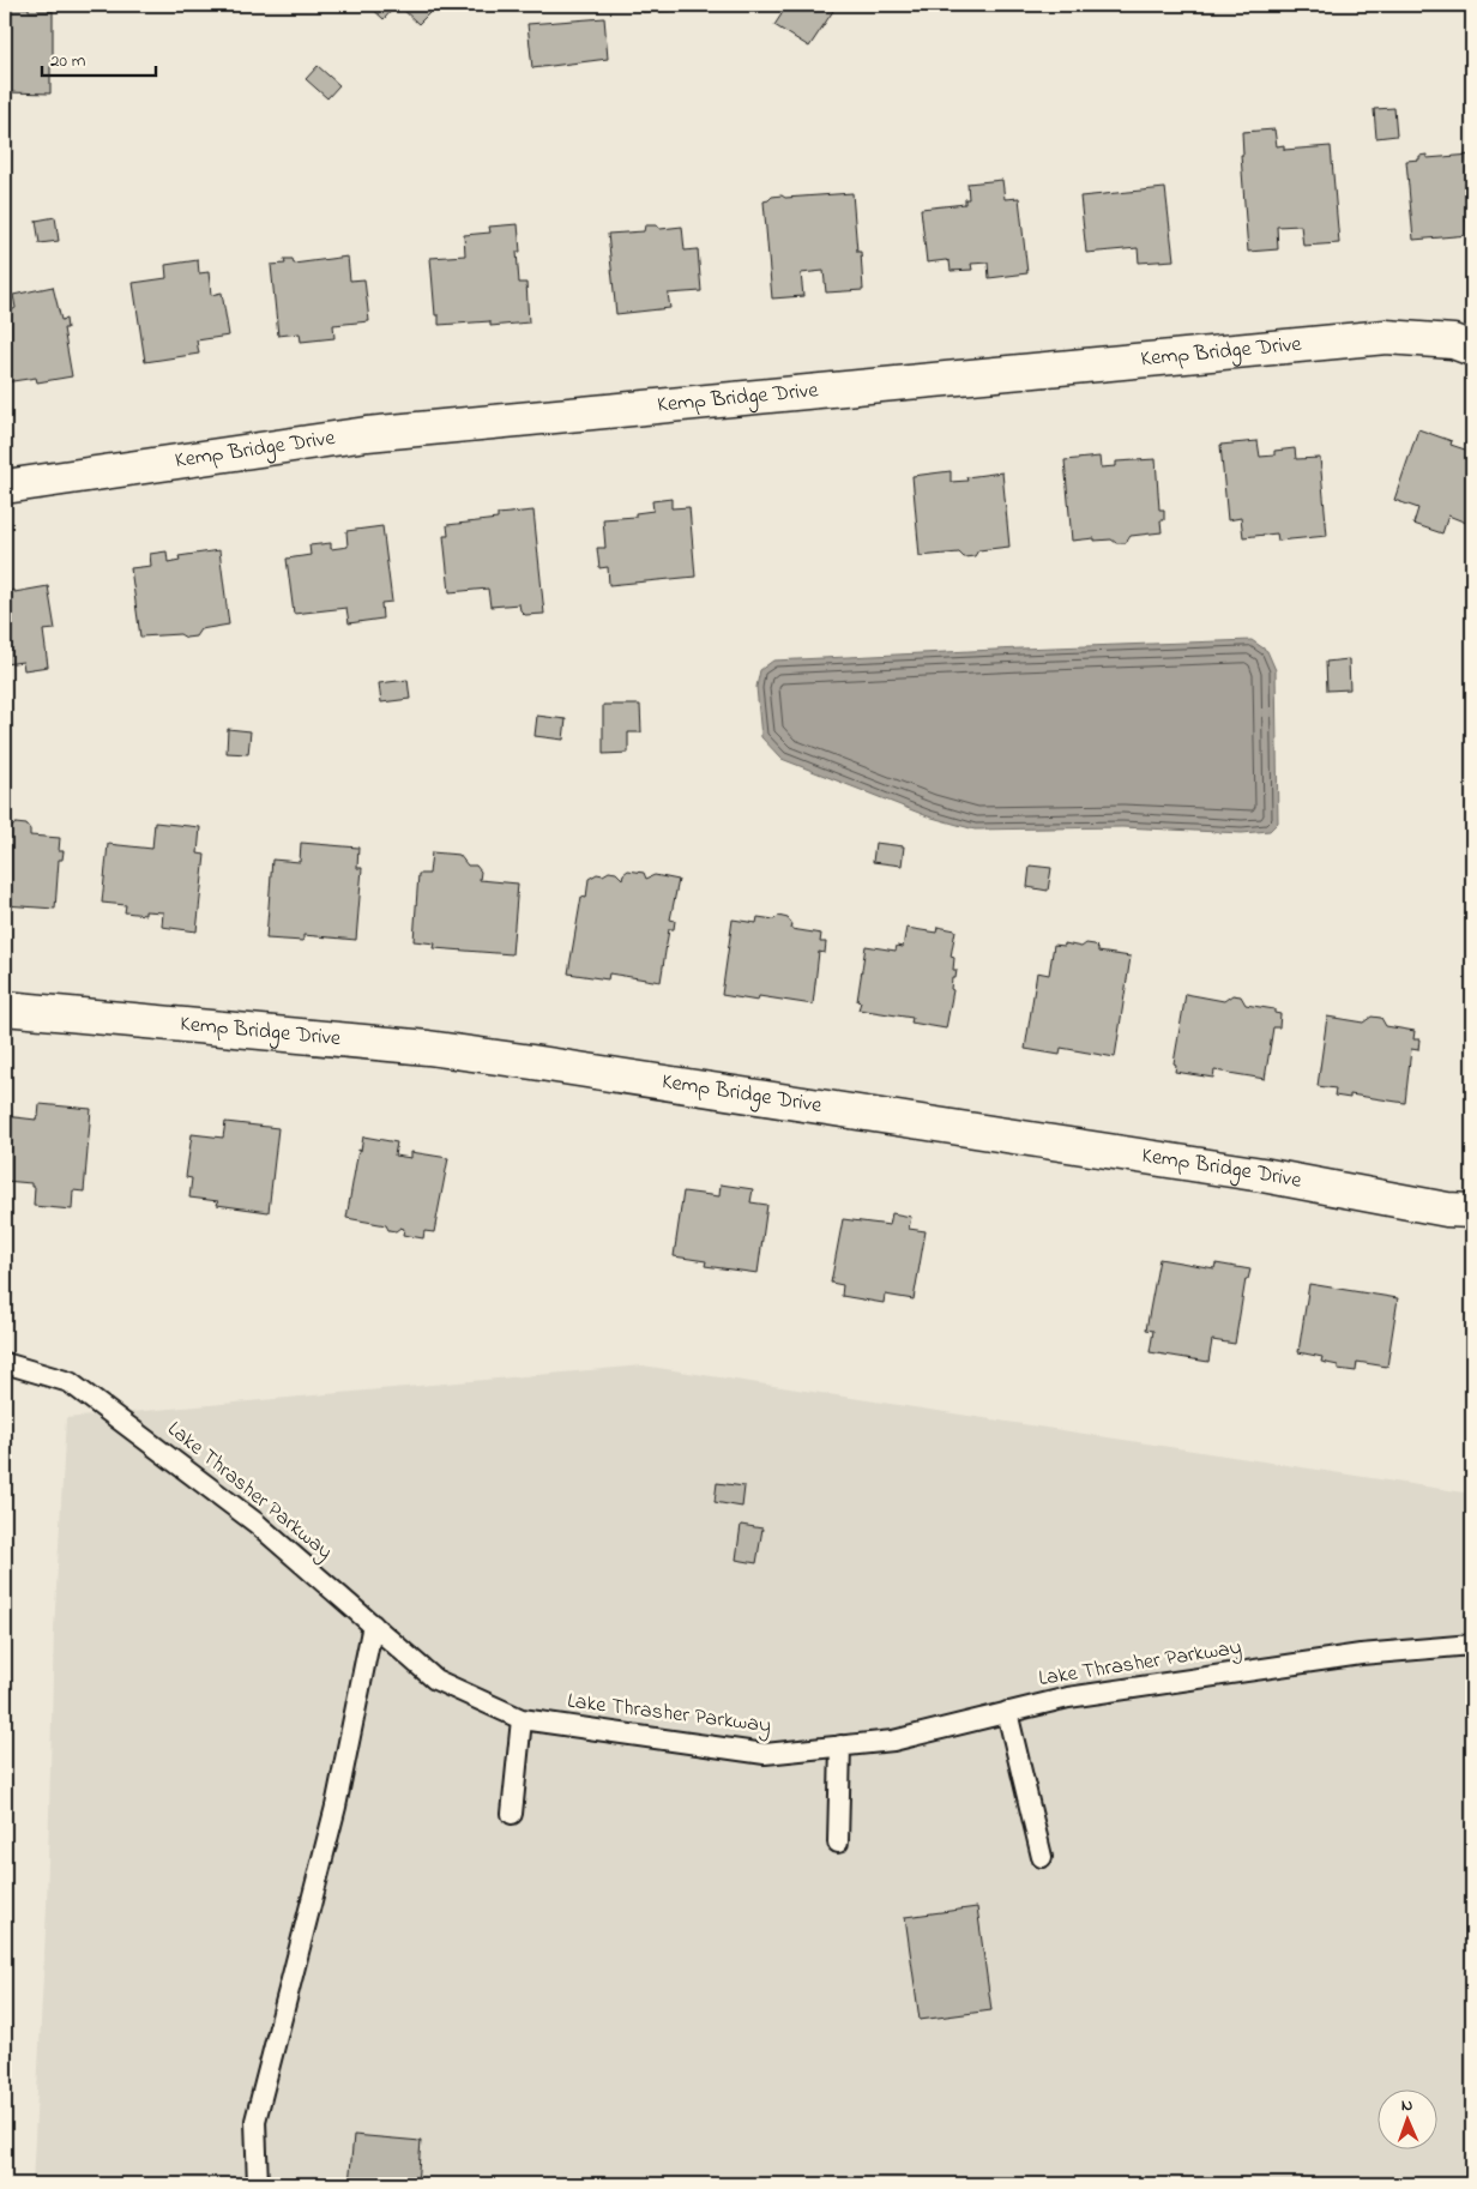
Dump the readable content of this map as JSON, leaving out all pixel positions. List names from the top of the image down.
{
  "streets": {
    "street": ["Kemp Bridge Drive"],
    "lane": ["Lake Thrasher Parkway"]
  },
  "scale_bar": "20 m",
  "north": "top"
}
